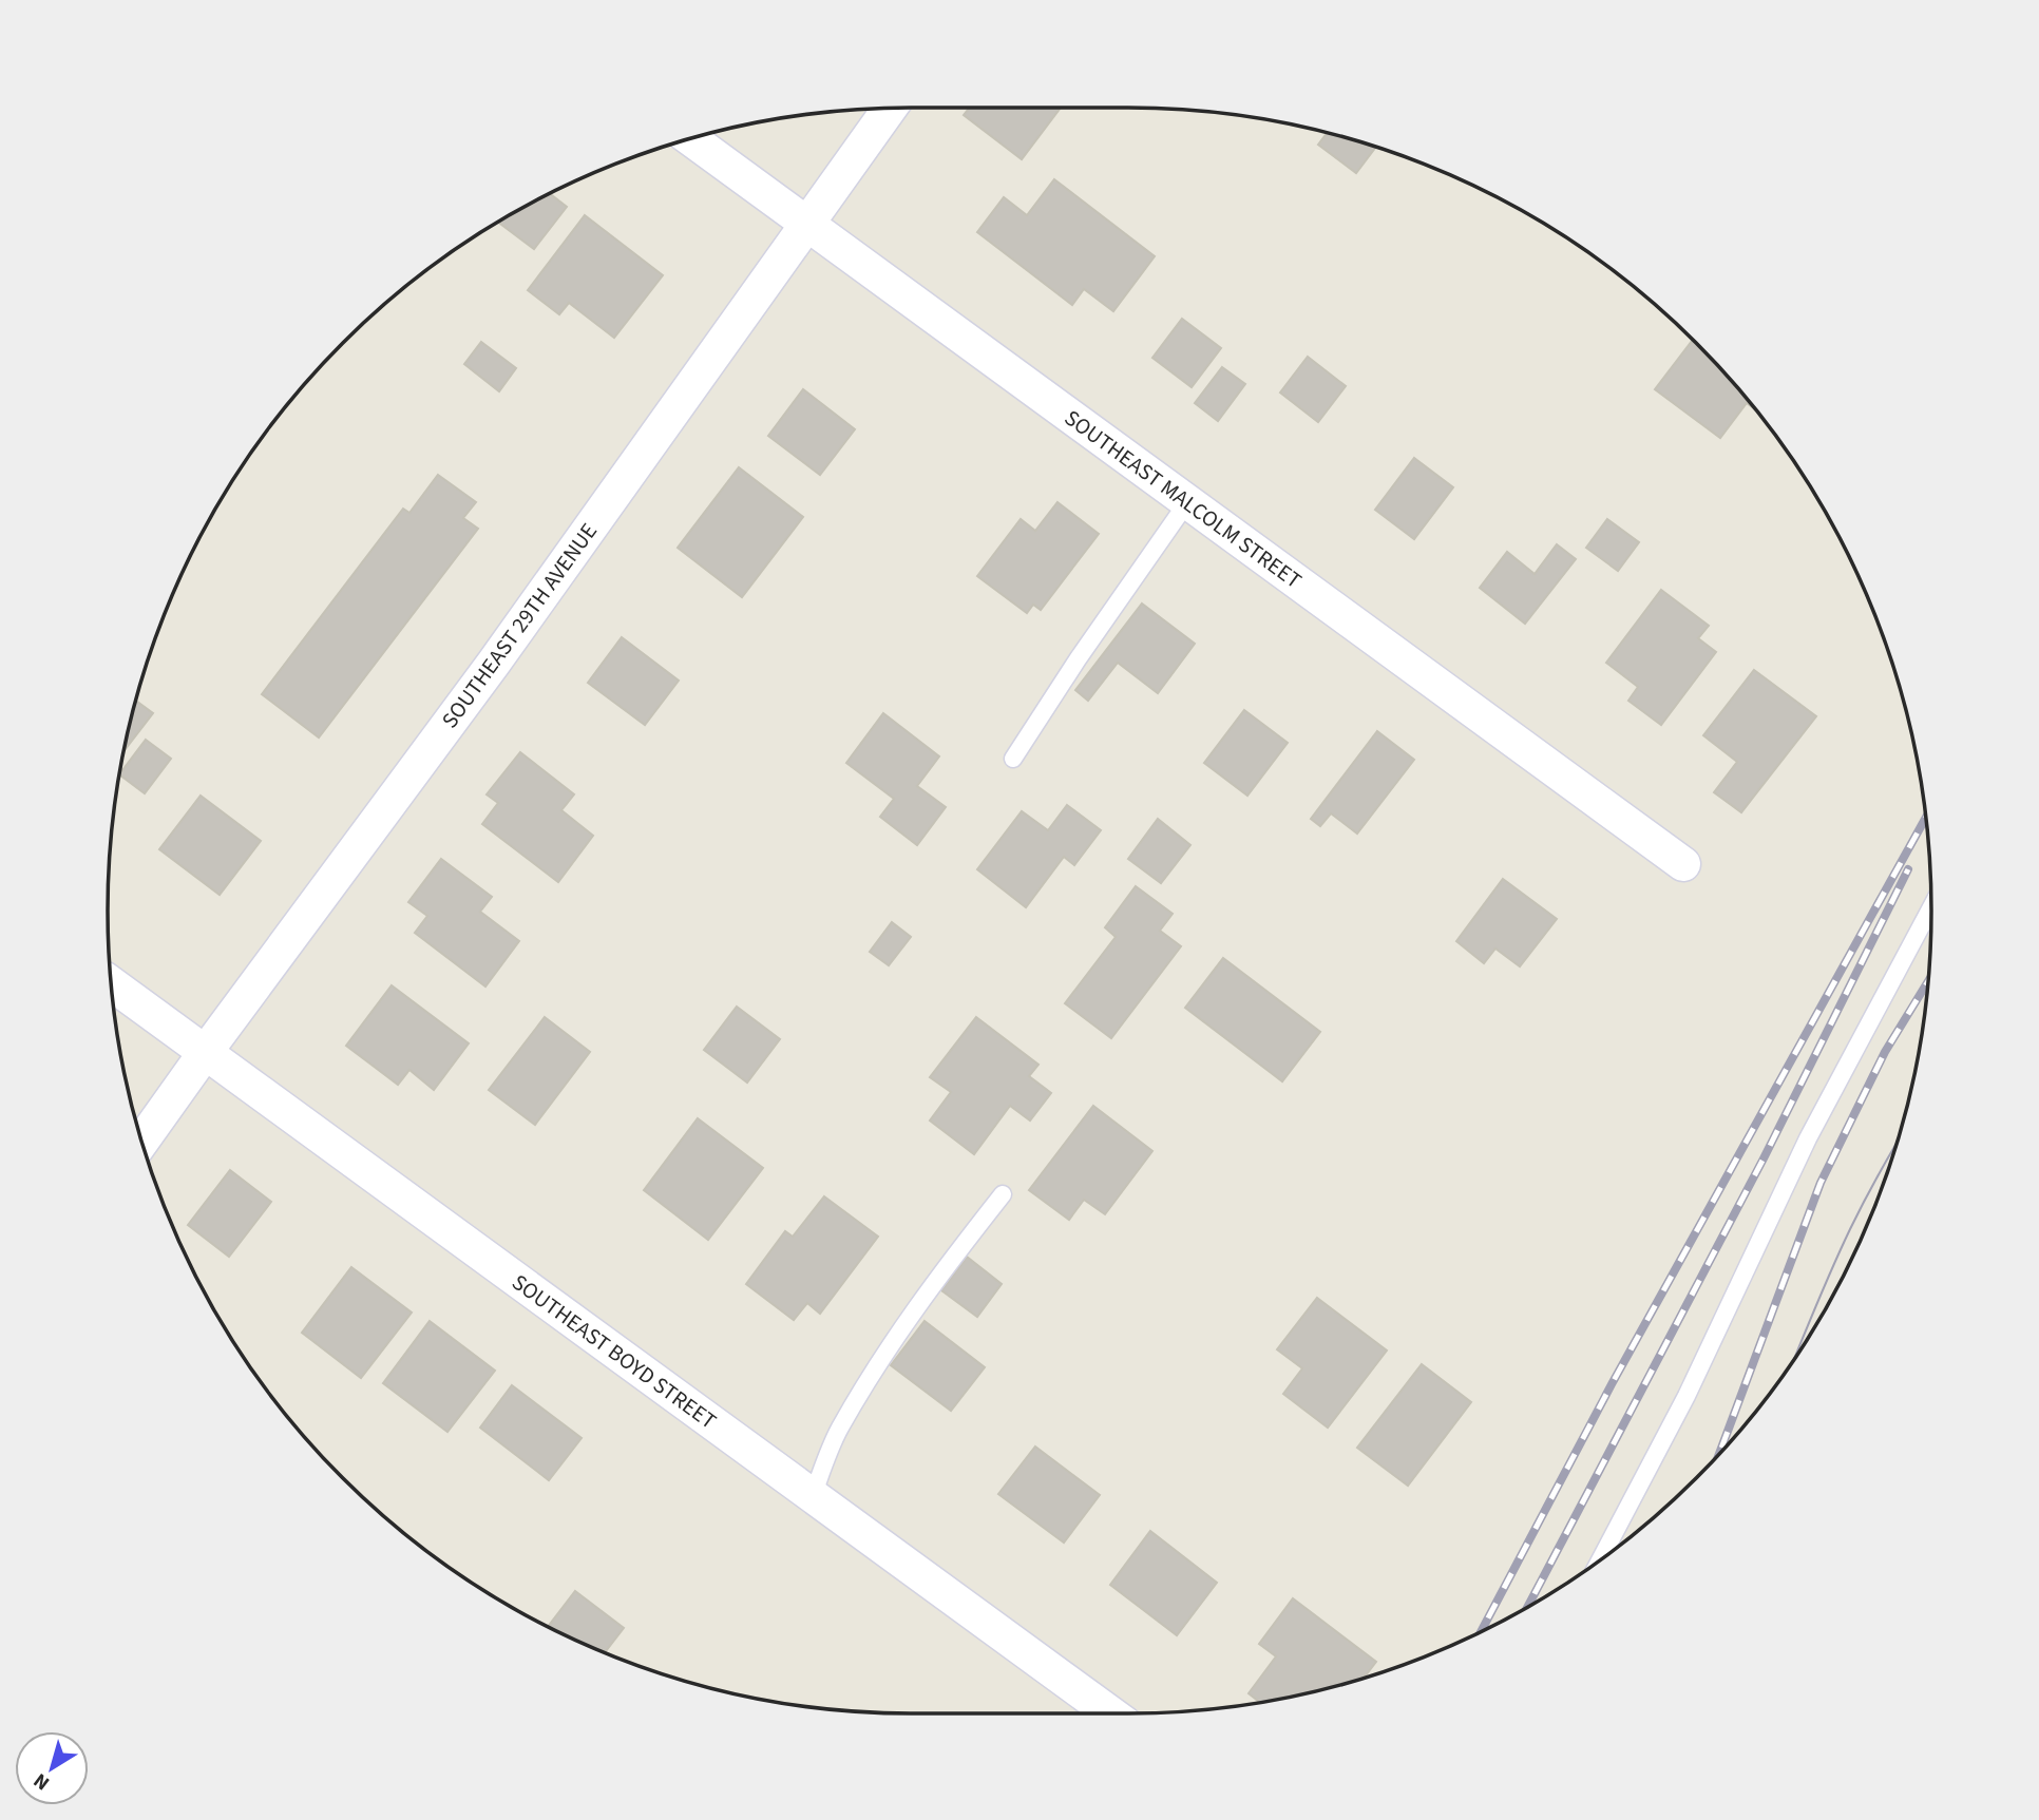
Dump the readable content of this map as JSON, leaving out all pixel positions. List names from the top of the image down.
{
  "streets": {
    "street": ["SOUTHEAST MALCOLM STREET", "SOUTHEAST 29TH AVENUE", "SOUTHEAST BOYD STREET"]
  },
  "crossings": [
    ["SOUTHEAST MALCOLM STREET", "SOUTHEAST 29TH AVENUE"],
    ["SOUTHEAST 29TH AVENUE", "SOUTHEAST BOYD STREET"]
  ],
  "north": "bottom left"
}
